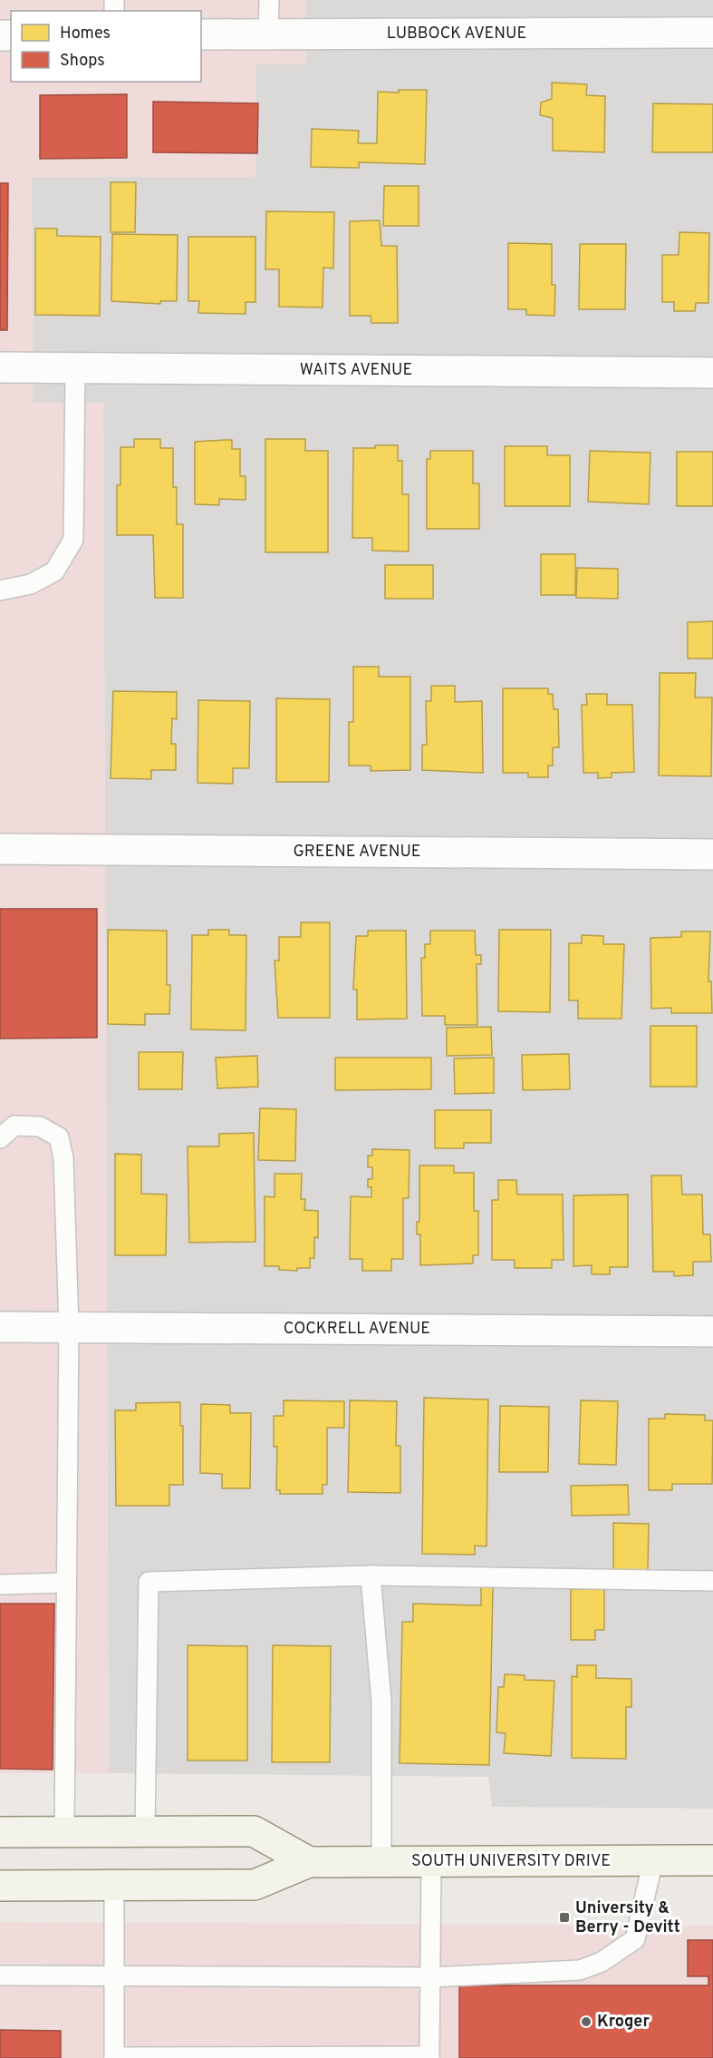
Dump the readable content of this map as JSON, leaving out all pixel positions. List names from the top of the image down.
{
  "streets": {
    "street": [
      "LUBBOCK AVENUE",
      "WAITS AVENUE",
      "GREENE AVENUE",
      "COCKRELL AVENUE",
      "SOUTH UNIVERSITY DRIVE"
    ]
  },
  "places": {
    "transit": ["University & Berry - Devitt"],
    "other": ["Kroger"]
  },
  "legend": ["Homes", "Shops"]
}
